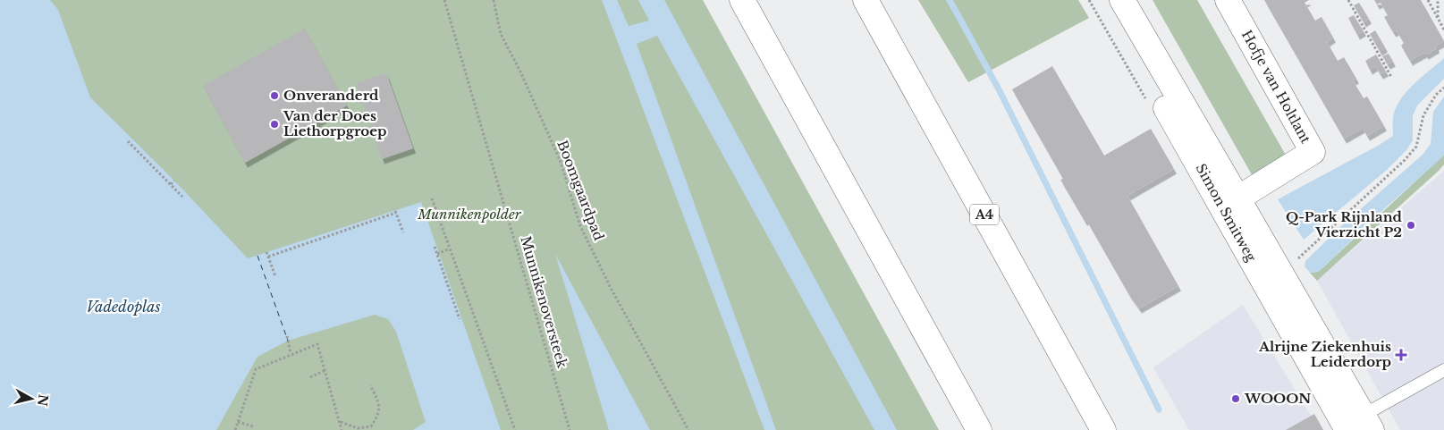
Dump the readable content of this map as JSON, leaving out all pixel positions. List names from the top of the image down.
{
  "streets": {
    "main road": ["Hofje van Holtlant", "Simon Smitweg", "A4"],
    "path": ["Boomgaardpad", "Munnikenoversteek"]
  },
  "crossings": [
    ["Hofje van Holtlant", "Simon Smitweg"]
  ],
  "water": ["Vadedoplas"],
  "parks": ["Munnikenpolder"],
  "places": {
    "other": [
      "Onveranderd",
      "Van der Does Liethorpgroep",
      "Q-Park Rijnland Vierzicht P2",
      "WOOON"
    ],
    "health": ["Alrijne Ziekenhuis Leiderdorp"]
  },
  "north": "right"
}
